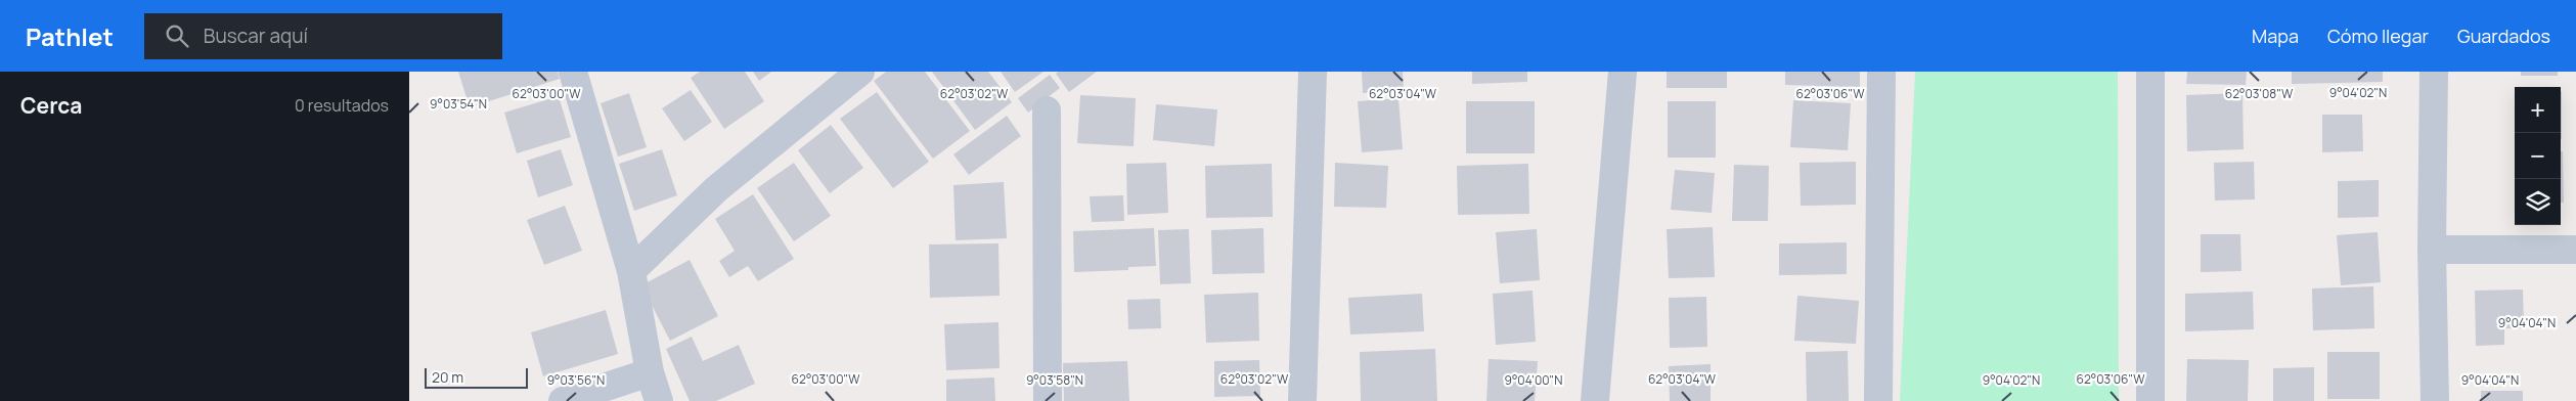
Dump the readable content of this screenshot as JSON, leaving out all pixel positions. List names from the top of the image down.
{
  "scale_bar": "20 m",
  "page": {
    "header": "Pathlet",
    "search": "Buscar aquí",
    "nav": ["Mapa", "Cómo llegar", "Guardados"],
    "heading": ["Cerca", "0 resultados"],
    "map_buttons": ["+", "−"],
    "scale": "20 m"
  },
  "coordinates": [
    "9°04'02\"N",
    "62°03'00\"W",
    "62°03'02\"W",
    "62°03'04\"W",
    "62°03'06\"W",
    "62°03'08\"W",
    "9°03'54\"N",
    "9°04'04\"N",
    "9°03'56\"N",
    "9°03'58\"N",
    "9°04'00\"N"
  ]
}
